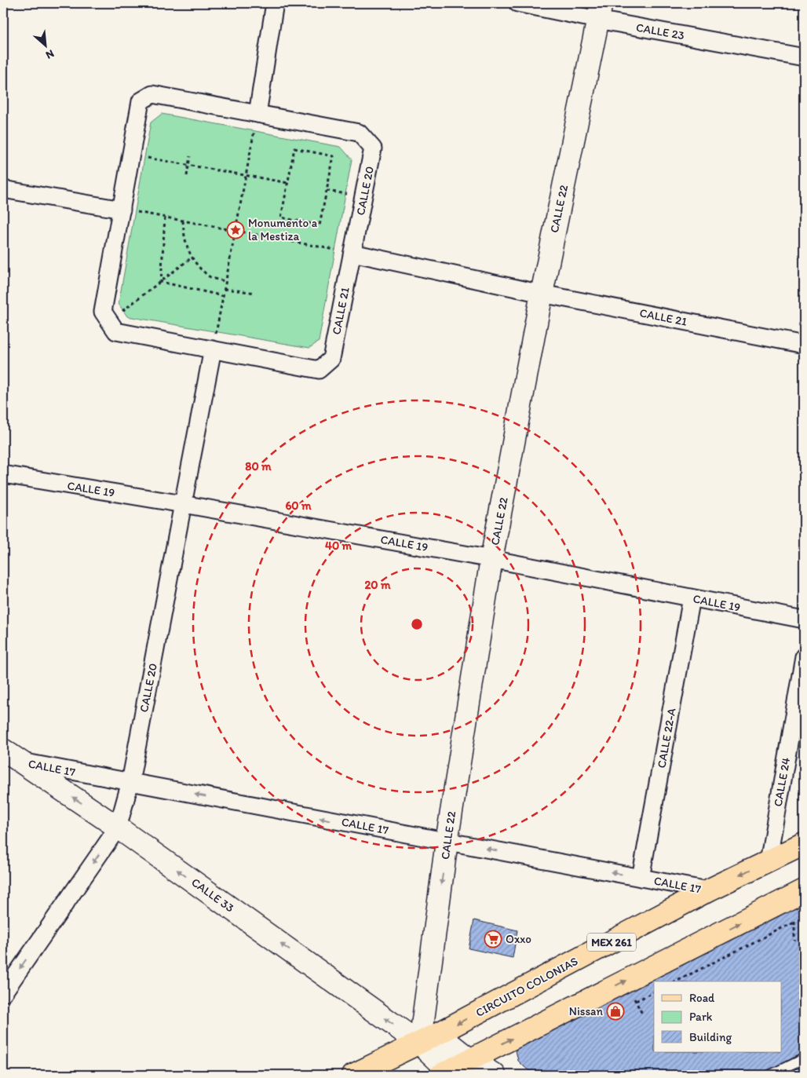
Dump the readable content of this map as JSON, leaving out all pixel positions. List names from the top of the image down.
{
  "streets": {
    "main road": ["MEX 261", "CIRCUITO COLONIAS"],
    "street": [
      "CALLE 23",
      "CALLE 20",
      "CALLE 22",
      "CALLE 21",
      "CALLE 19",
      "CALLE 22-A",
      "CALLE 17",
      "CALLE 24",
      "CALLE 33"
    ]
  },
  "crossings": [
    ["CALLE 23", "CALLE 22"],
    ["CALLE 20", "CALLE 21"],
    ["CALLE 20", "CALLE 19"],
    ["CALLE 20", "CALLE 17"],
    ["CALLE 20", "CALLE 33"],
    ["CALLE 22", "CALLE 21"],
    ["CALLE 22", "CALLE 19"],
    ["CALLE 22", "CALLE 17"],
    ["CALLE 22", "CALLE 33"],
    ["CALLE 22", "CIRCUITO COLONIAS"],
    ["CALLE 19", "CALLE 22-A"],
    ["CALLE 22-A", "CALLE 17"],
    ["CALLE 17", "CALLE 33"],
    ["CALLE 17", "CIRCUITO COLONIAS"],
    ["CALLE 24", "CIRCUITO COLONIAS"],
    ["CALLE 33", "CIRCUITO COLONIAS"]
  ],
  "one_way": ["CALLE 17", "CALLE 33"],
  "places": {
    "place": ["Monumento a la Mestiza"],
    "supermarket": ["Oxxo"],
    "shop": ["Nissan"]
  },
  "legend": ["Road", "Park", "Building"],
  "north": "bottom right",
  "rings": [
    "80 m",
    "60 m",
    "40 m",
    "20 m"
  ]
}
